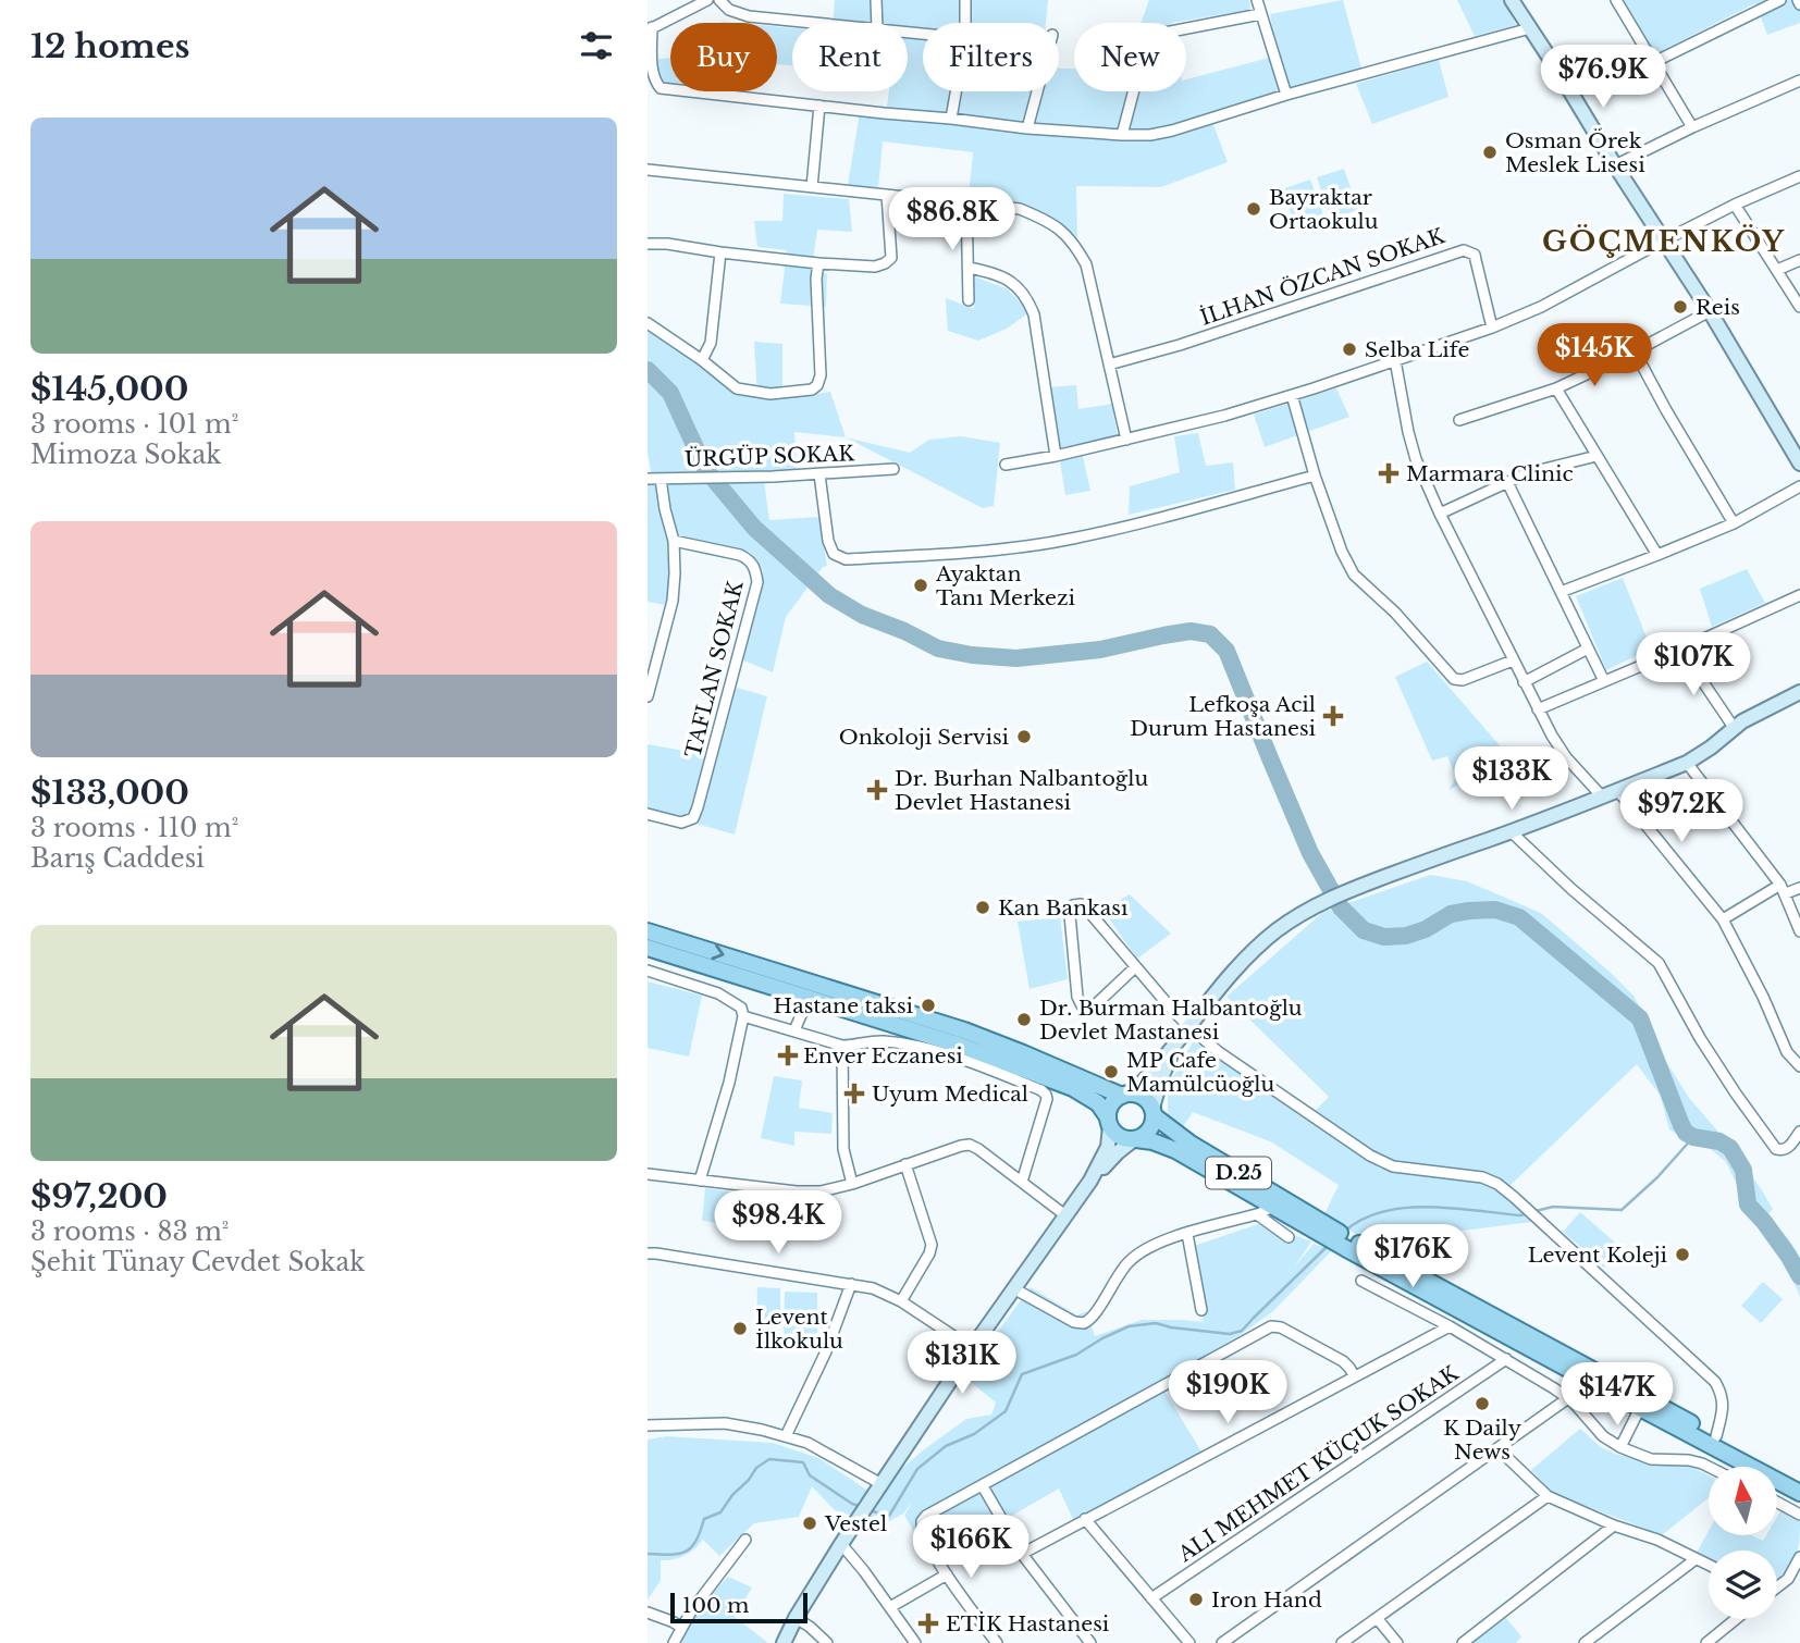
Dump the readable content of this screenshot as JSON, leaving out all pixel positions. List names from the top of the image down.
{
  "streets": {
    "main road": ["D.25"],
    "street": [
      "İLHAN ÖZCAN SOKAK",
      "ÜRGÜP SOKAK",
      "TAFLAN SOKAK",
      "ALI MEHMET KÜÇUK SOKAK"
    ]
  },
  "districts": ["GÖÇMENKÖY"],
  "places": {
    "other": [
      "Osman Örek Meslek Lisesi",
      "Bayraktar Ortaokulu",
      "Reis",
      "Selba Life",
      "Ayaktan Tanı Merkezi",
      "Onkoloji Servisi",
      "Kan Bankası",
      "Hastane taksi",
      "Dr. Burman Halbantoğlu Devlet Mastanesi",
      "MP Cafe Mamülcüoğlu",
      "Levent Koleji",
      "Levent İlkokulu",
      "K Daily News",
      "Vestel",
      "Iron Hand"
    ],
    "health": [
      "Marmara Clinic",
      "Lefkoşa Acil Durum Hastanesi",
      "Dr. Burhan Nalbantoğlu Devlet Hastanesi",
      "Enver Eczanesi",
      "Uyum Medical",
      "ETİK Hastanesi"
    ]
  },
  "scale_bar": "100 m",
  "north": "top",
  "page": {
    "heading": "12 homes",
    "chip": [
      "Buy",
      "Rent",
      "Filters",
      "New"
    ],
    "price": [
      "$76.9K",
      "$86.8K",
      "$145K",
      "$107K",
      "$133K",
      "$97.2K",
      "$98.4K",
      "$176K",
      "$131K",
      "$190K",
      "$147K",
      "$166K"
    ],
    "list": [
      {
        "name": "$145,000",
        "note": "3 rooms · 101 m² · Mimoza Sokak"
      },
      {
        "name": "$133,000",
        "note": "3 rooms · 110 m² · Barış Caddesi"
      },
      {
        "name": "$97,200",
        "note": "3 rooms · 83 m² · Şehit Tünay Cevdet Sokak"
      }
    ],
    "scale": "100 m"
  }
}
